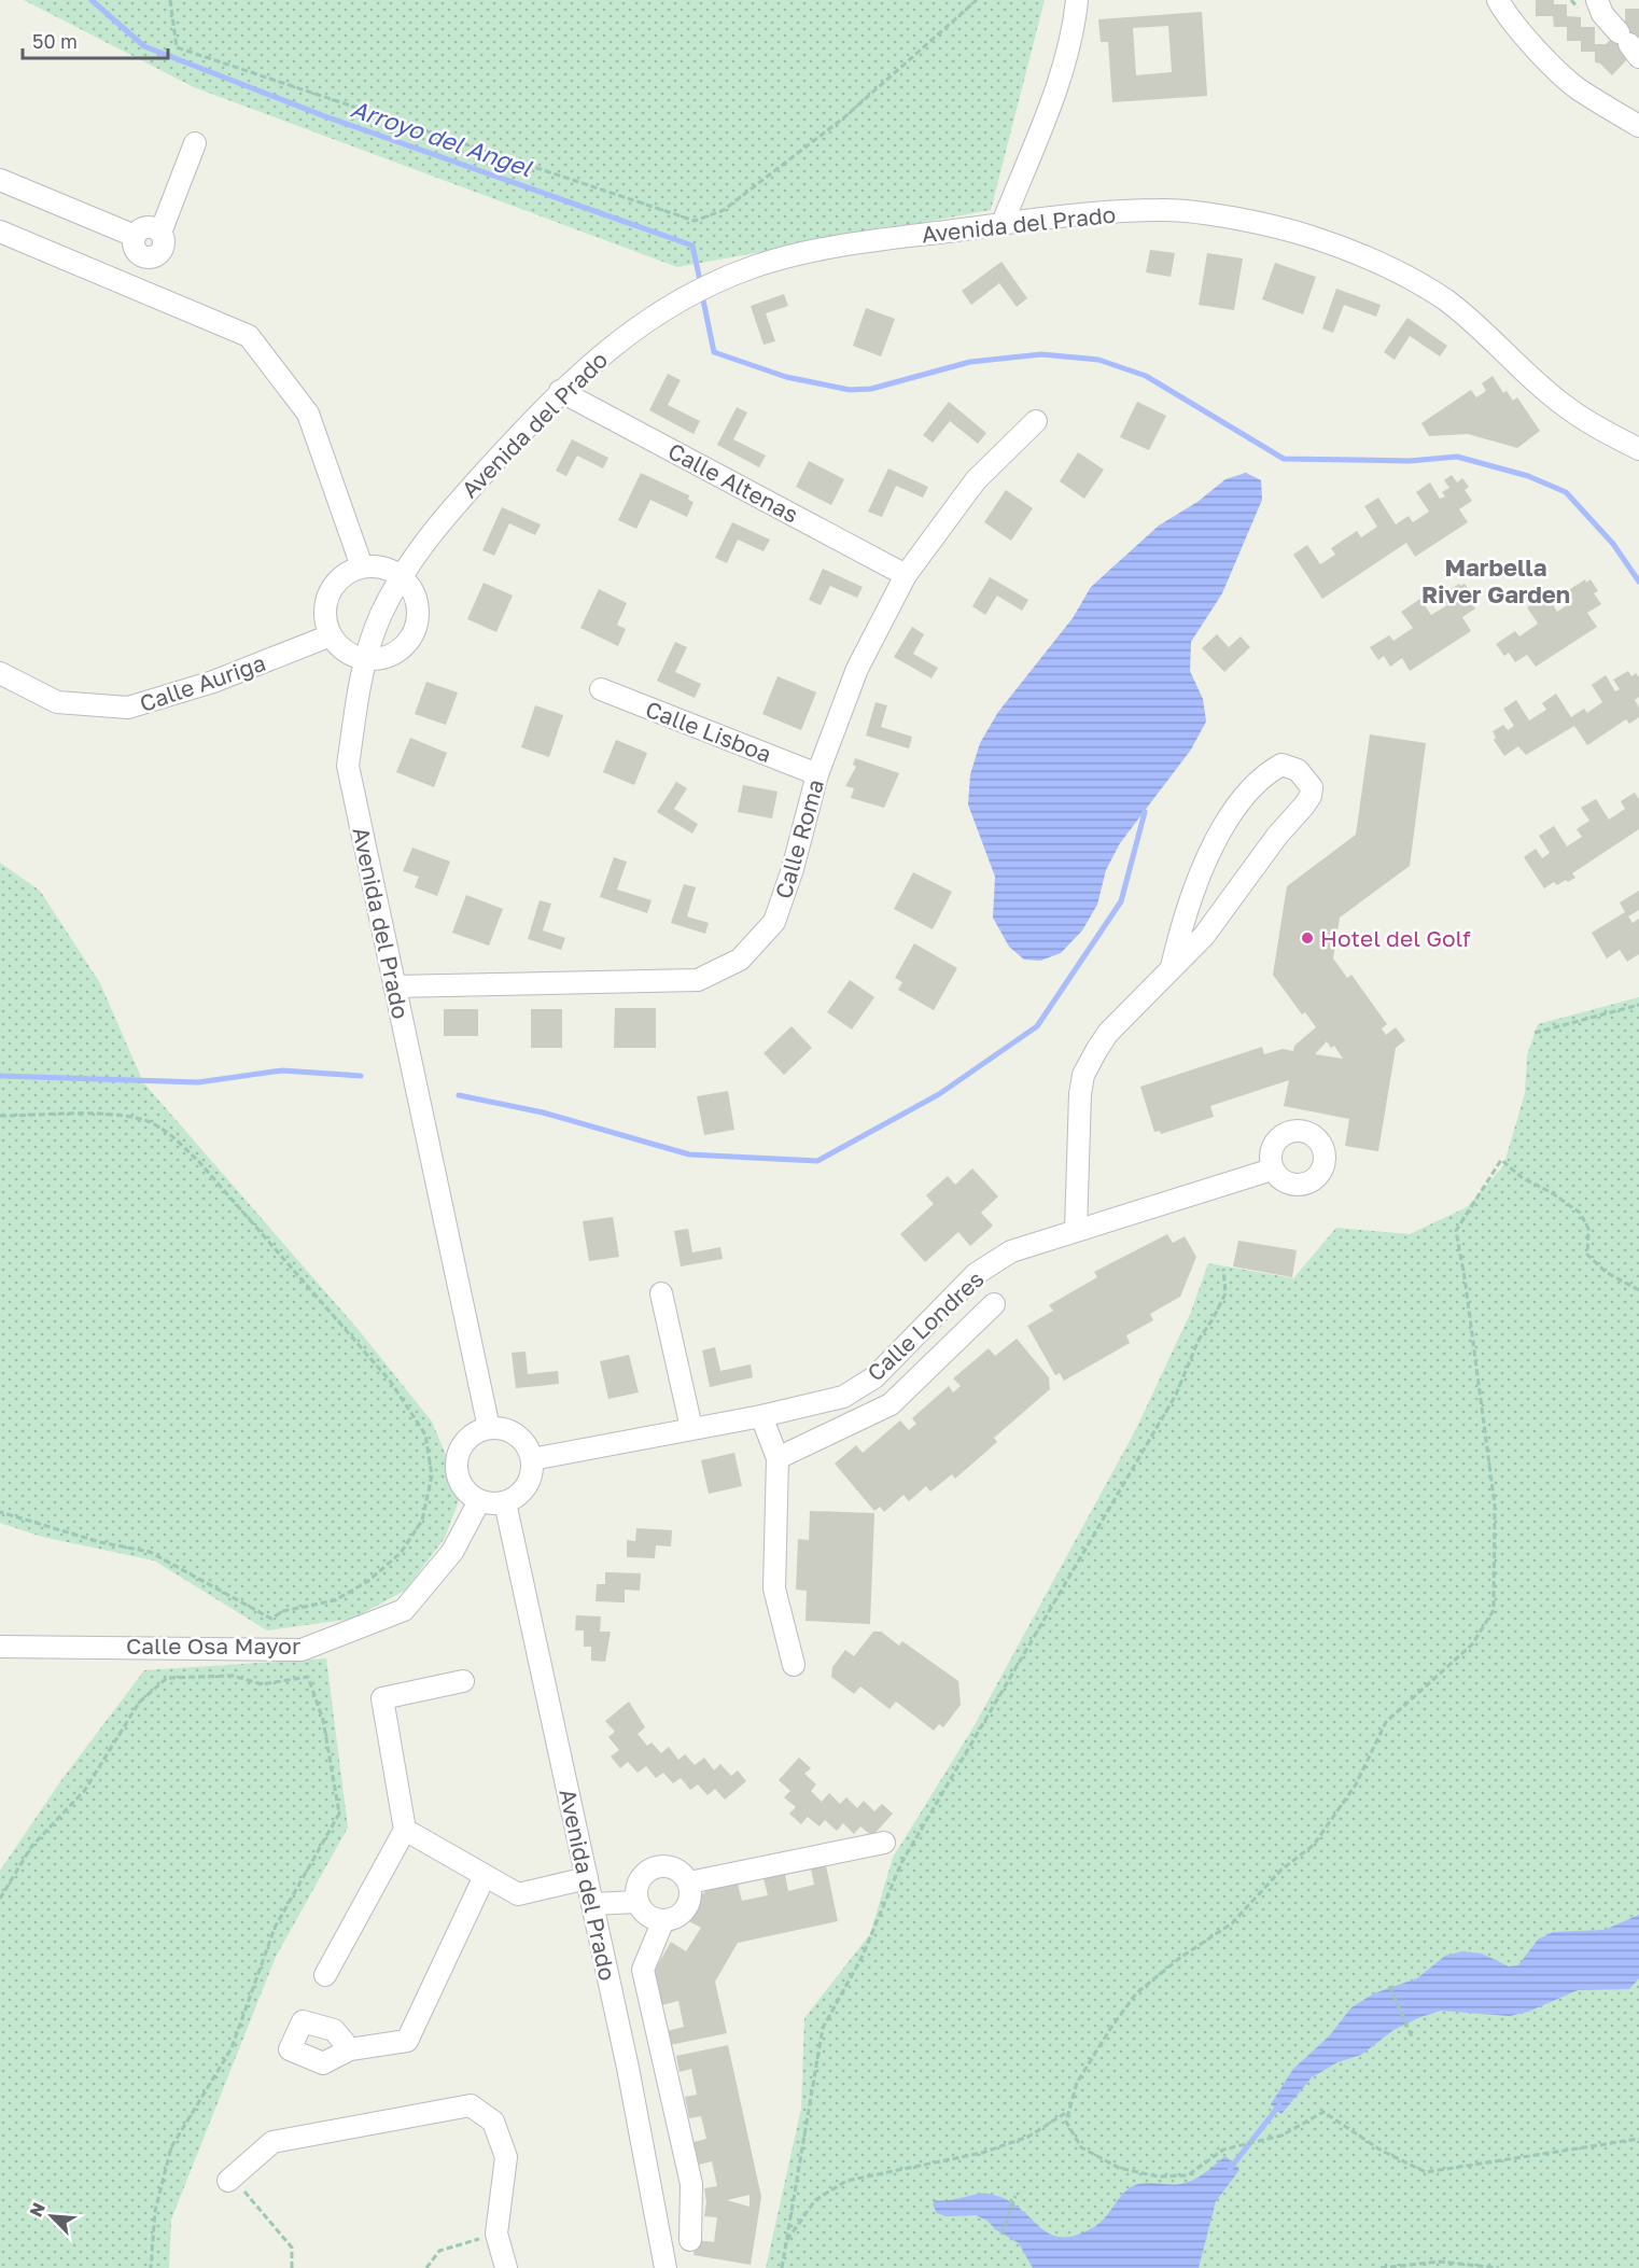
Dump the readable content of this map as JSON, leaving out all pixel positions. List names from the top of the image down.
{
  "streets": {
    "street": [
      "Avenida del Prado",
      "Calle Altenas",
      "Calle Auriga",
      "Calle Lisboa",
      "Calle Roma",
      "Calle Londres",
      "Calle Osa Mayor"
    ]
  },
  "crossings": [
    ["Avenida del Prado", "Calle Altenas"],
    ["Avenida del Prado", "Calle Roma"],
    ["Avenida del Prado", "Calle Londres"],
    ["Avenida del Prado", "Calle Osa Mayor"],
    ["Calle Altenas", "Calle Roma"],
    ["Calle Lisboa", "Calle Roma"],
    ["Calle Londres", "Calle Osa Mayor"]
  ],
  "districts": ["Marbella River Garden"],
  "water": ["Arroyo del Angel"],
  "places": ["Hotel del Golf"],
  "scale_bar": "50 m",
  "north": "top left"
}
